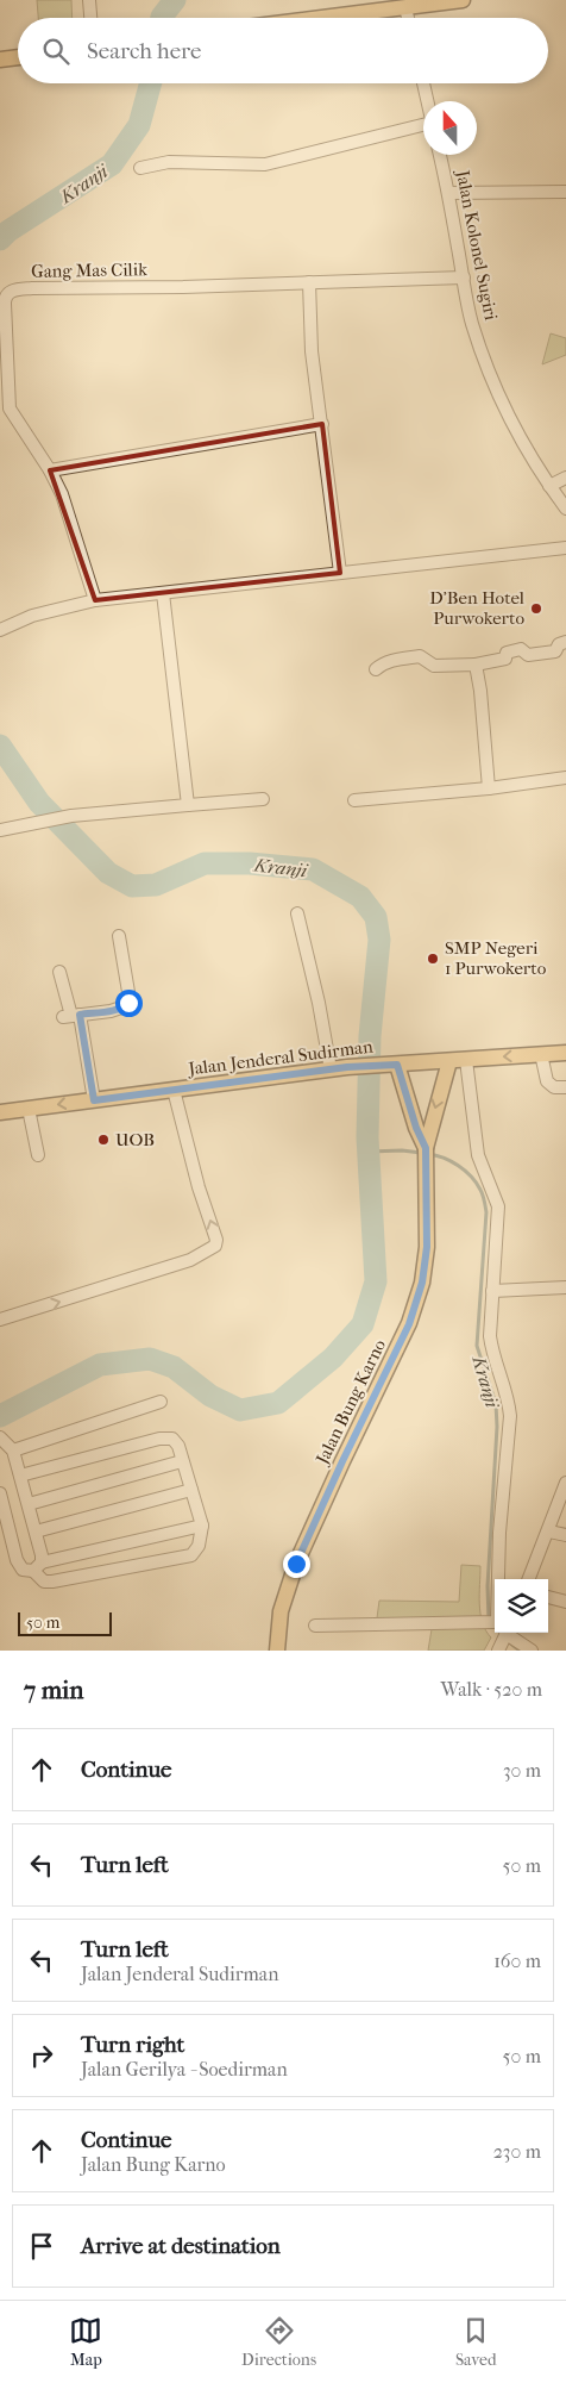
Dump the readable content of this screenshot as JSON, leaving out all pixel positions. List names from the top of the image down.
{
  "streets": {
    "main road": ["Jalan Jenderal Sudirman", "Jalan Bung Karno"],
    "street": ["Jalan Kolonel Sugiri", "Gang Mas Cilik"]
  },
  "crossings": [
    ["Jalan Kolonel Sugiri", "Gang Mas Cilik"]
  ],
  "water": ["Kranji"],
  "places": ["D'Ben Hotel Purwokerto", "SMP Negeri 1 Purwokerto", "UOB"],
  "scale_bar": "50 m",
  "north": "top",
  "page": {
    "search": "Search here",
    "scale": "50 m",
    "heading": ["7 min", "Walk · 520 m"],
    "list": [
      ["Continue", "30 m"],
      ["Turn left", "50 m"],
      ["Turn left", "Jalan Jenderal Sudirman", "160 m"],
      ["Turn right", "Jalan Gerilya - Soedirman", "50 m"],
      ["Continue", "Jalan Bung Karno", "230 m"],
      "Arrive at destination"
    ],
    "nav": ["Map", "Directions", "Saved"]
  }
}
